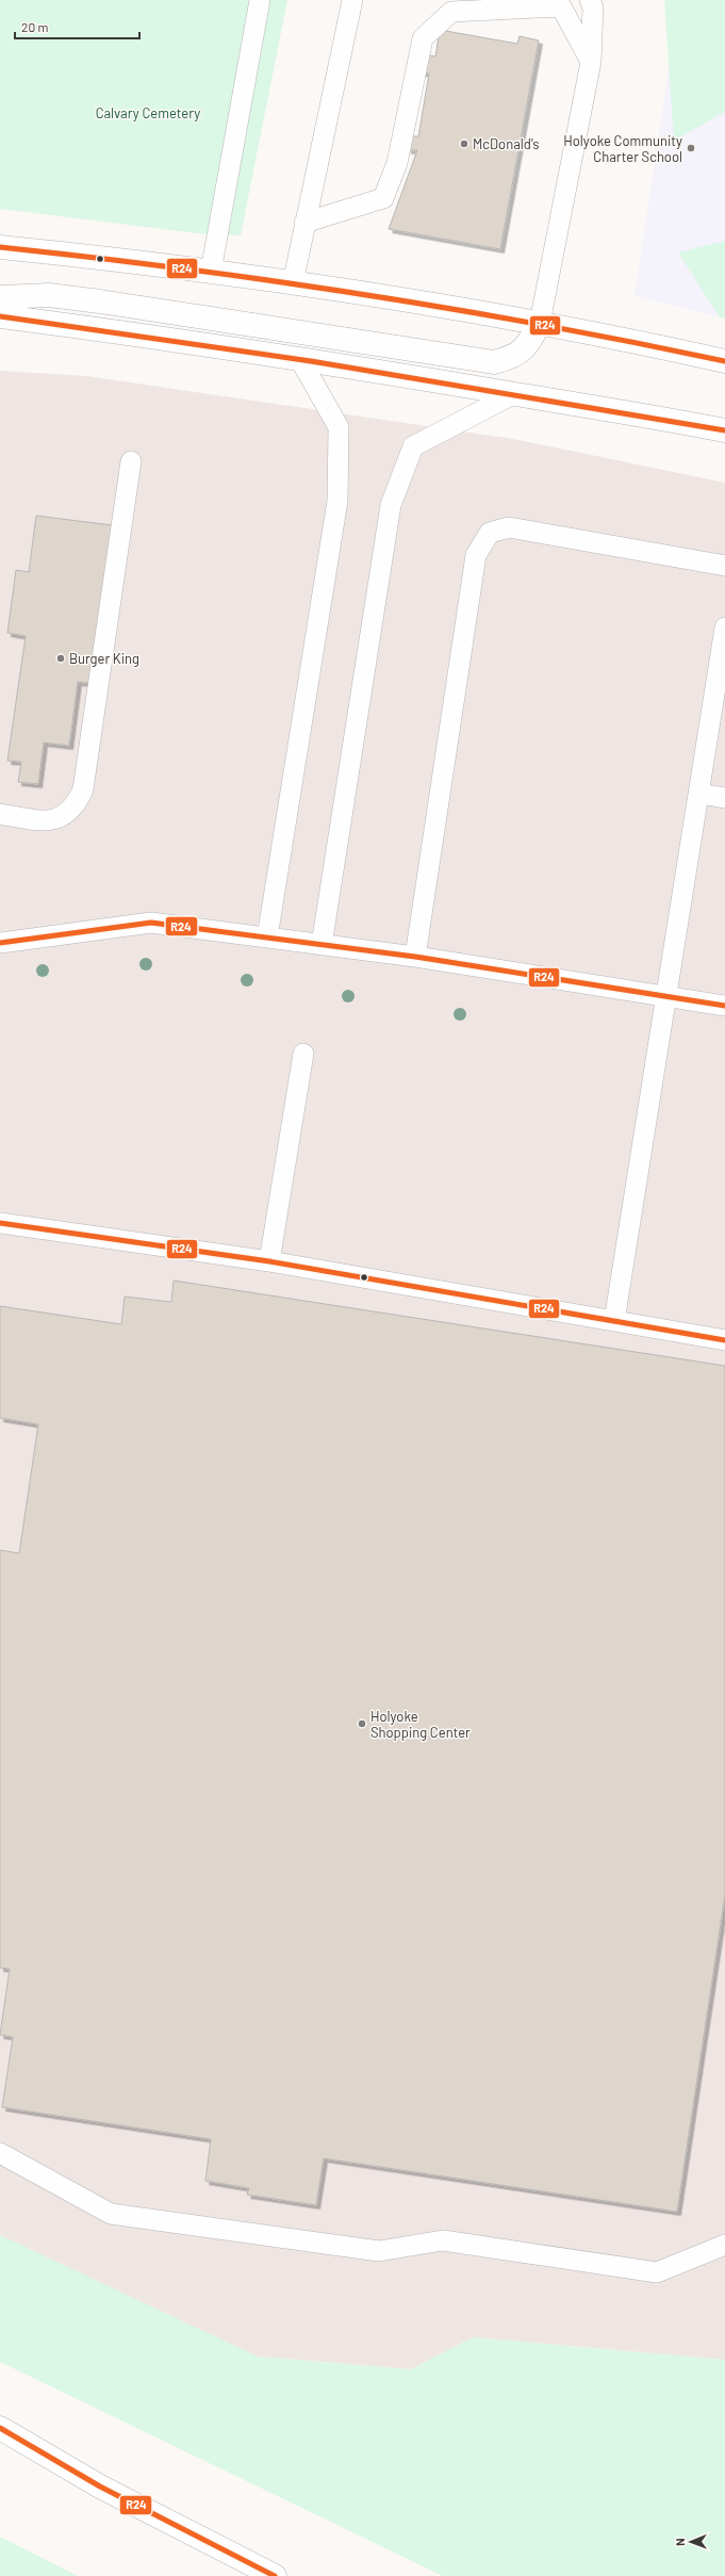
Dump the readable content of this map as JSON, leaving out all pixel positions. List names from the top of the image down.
{
  "parks": ["Calvary Cemetery"],
  "places": [
    "McDonald's",
    "Holyoke Community Charter School",
    "Burger King",
    "Holyoke Shopping Center"
  ],
  "lines": ["transit line R24"],
  "scale_bar": "20 m",
  "north": "left"
}
